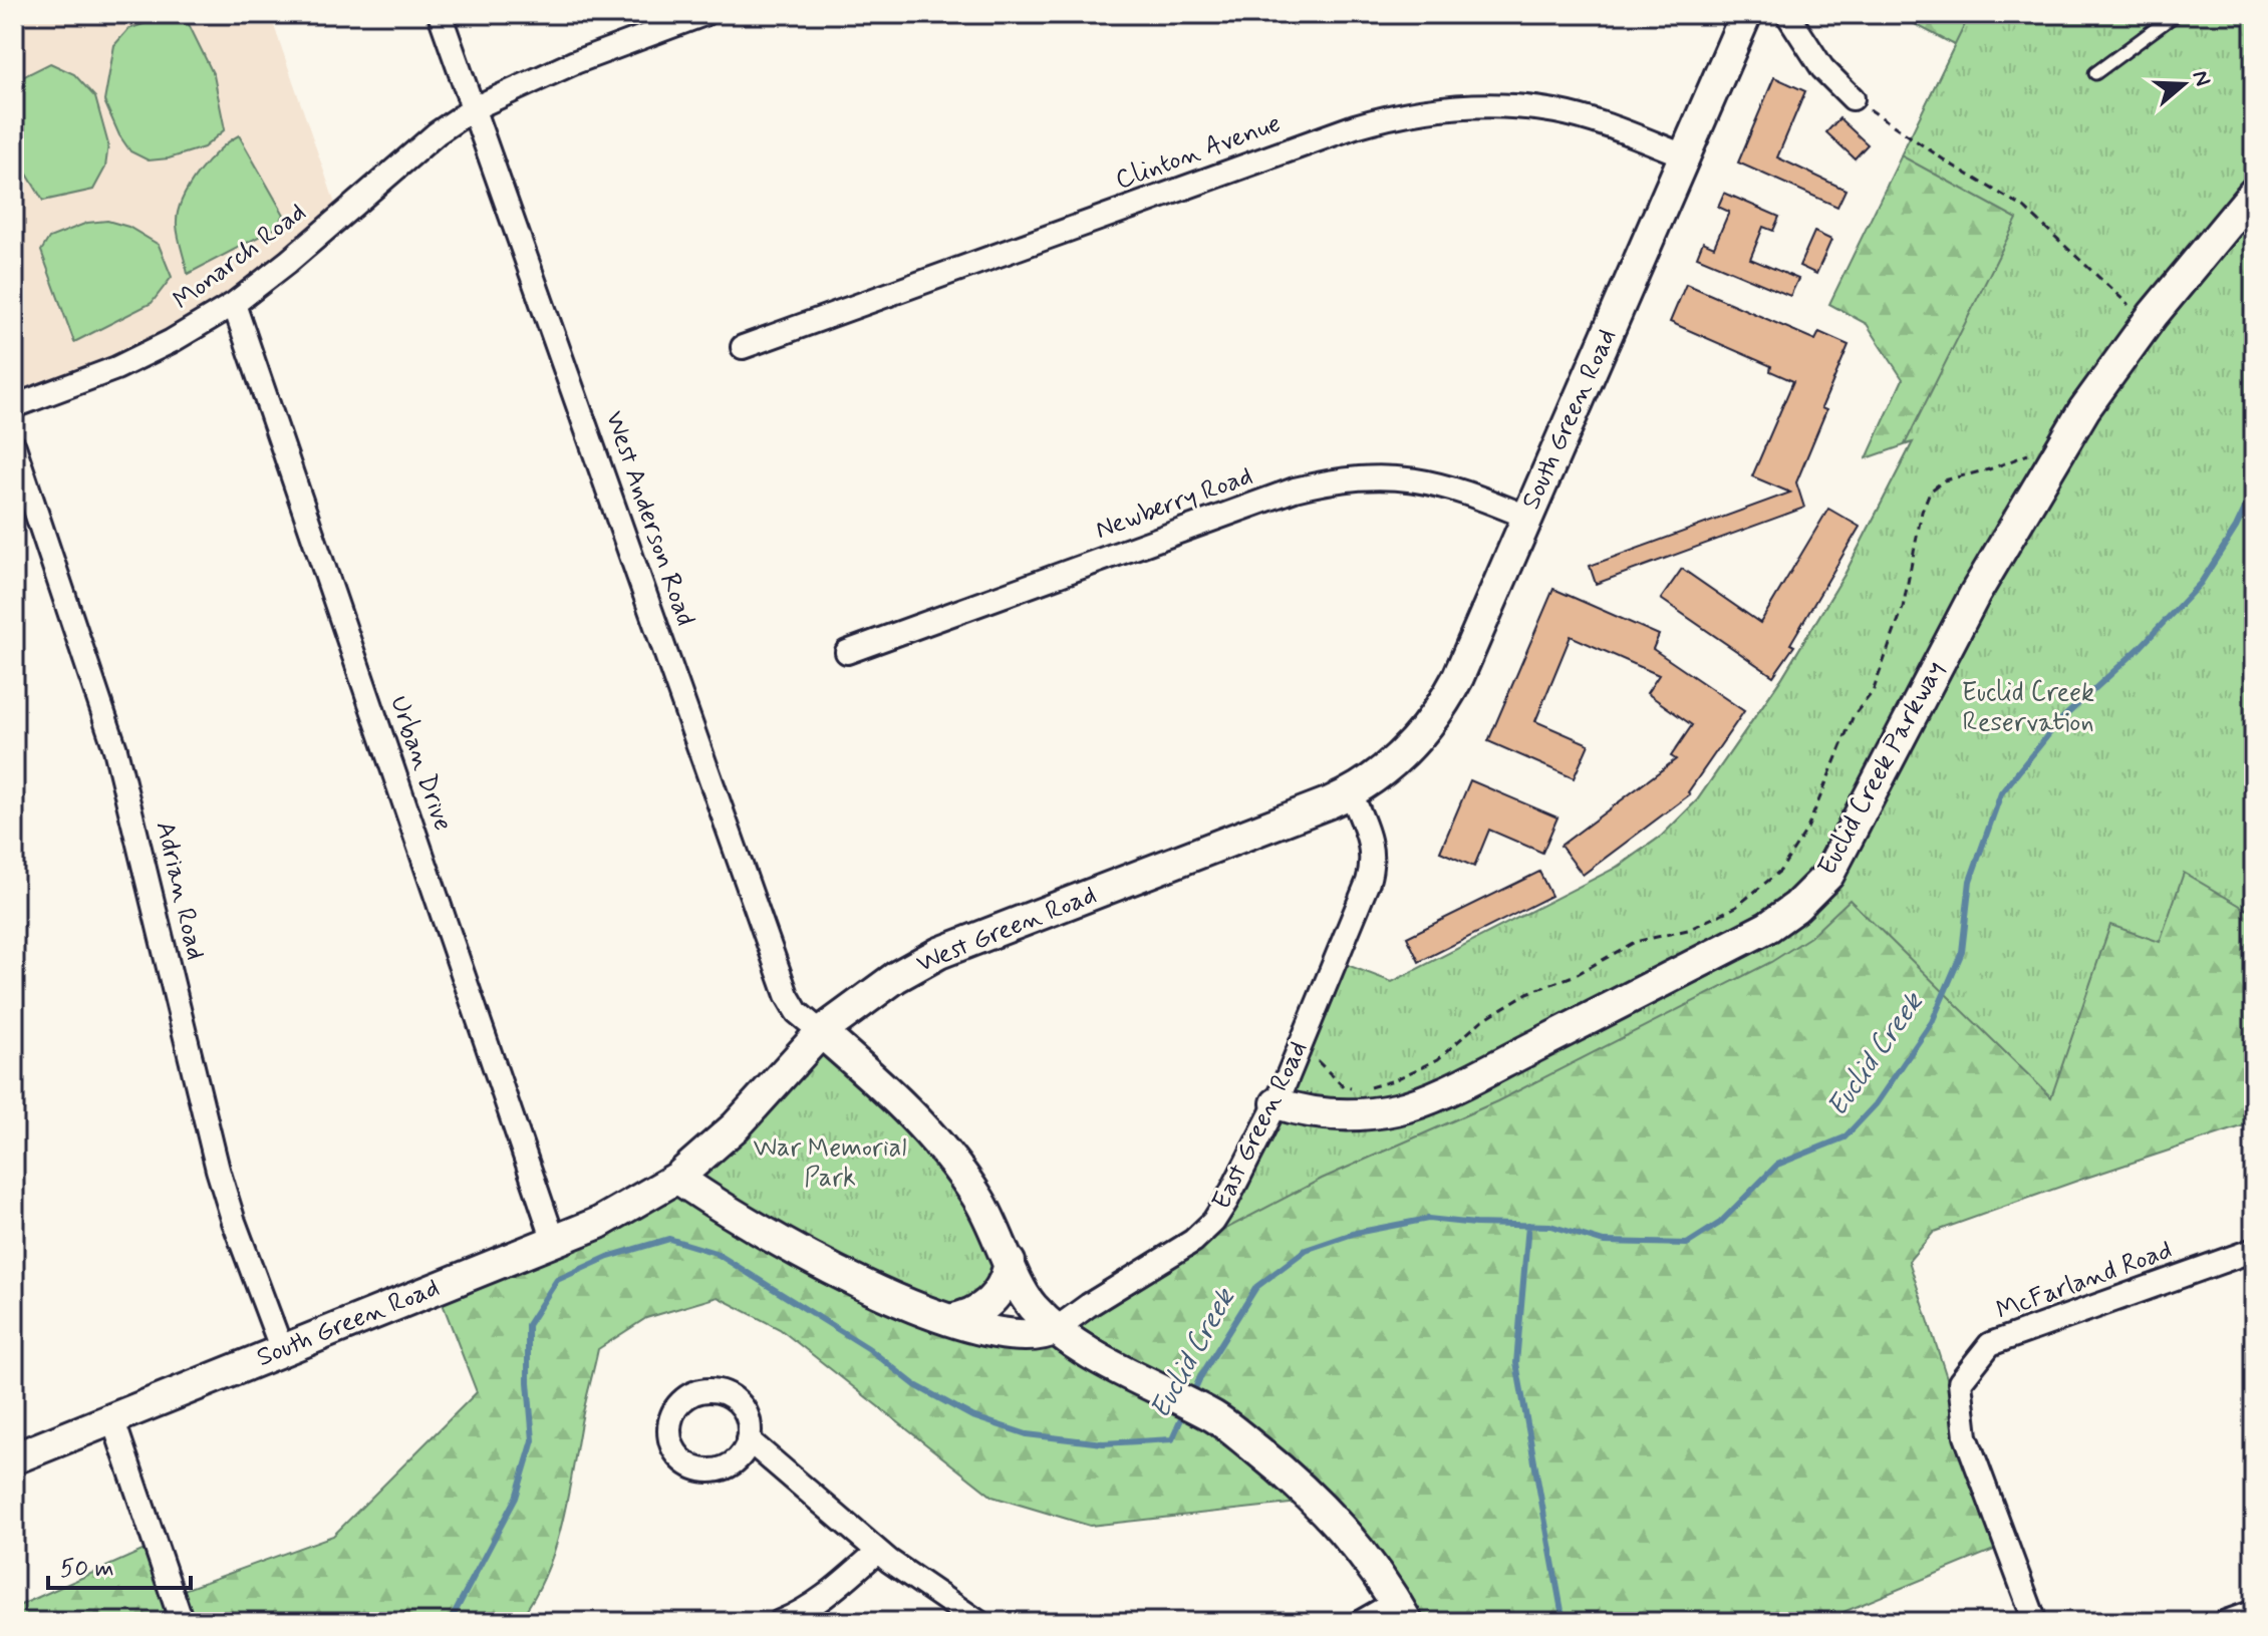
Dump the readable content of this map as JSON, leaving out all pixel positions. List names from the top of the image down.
{
  "streets": {
    "street": [
      "Clinton Avenue",
      "Monarch Road",
      "South Green Road",
      "Newberry Road",
      "West Anderson Road",
      "Urban Drive",
      "Euclid Creek Parkway",
      "Adrian Road",
      "West Green Road",
      "East Green Road",
      "McFarland Road"
    ]
  },
  "crossings": [
    ["Clinton Avenue", "South Green Road"],
    ["Monarch Road", "West Anderson Road"],
    ["Monarch Road", "Urban Drive"],
    ["South Green Road", "Newberry Road"],
    ["South Green Road", "Urban Drive"],
    ["South Green Road", "Adrian Road"],
    ["South Green Road", "West Green Road"],
    ["South Green Road", "East Green Road"],
    ["West Anderson Road", "West Green Road"],
    ["Euclid Creek Parkway", "East Green Road"],
    ["West Green Road", "East Green Road"]
  ],
  "water": ["Euclid Creek"],
  "parks": ["Euclid Creek Reservation", "War Memorial Park"],
  "scale_bar": "50 m",
  "north": "right"
}
